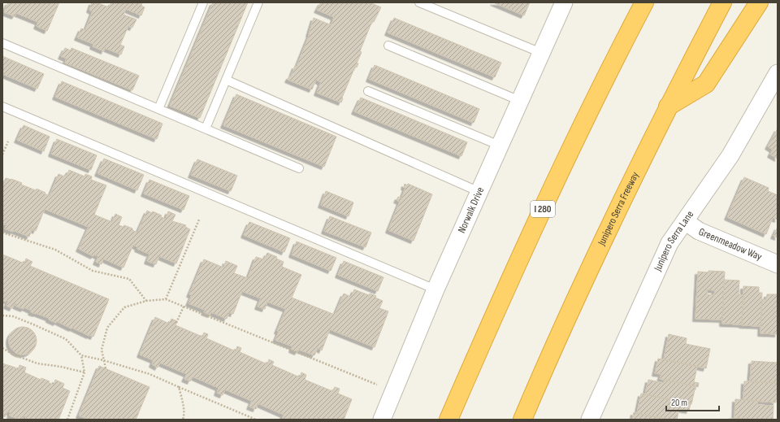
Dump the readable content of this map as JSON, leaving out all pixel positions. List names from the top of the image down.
{
  "streets": {
    "highway": ["I 280", "Junipero Serra Freeway"],
    "street": ["Norwalk Drive", "Junipero Serra Lane", "Greenmeadow Way"]
  },
  "crossings": [
    ["Junipero Serra Lane", "Greenmeadow Way"]
  ],
  "scale_bar": "20 m"
}
